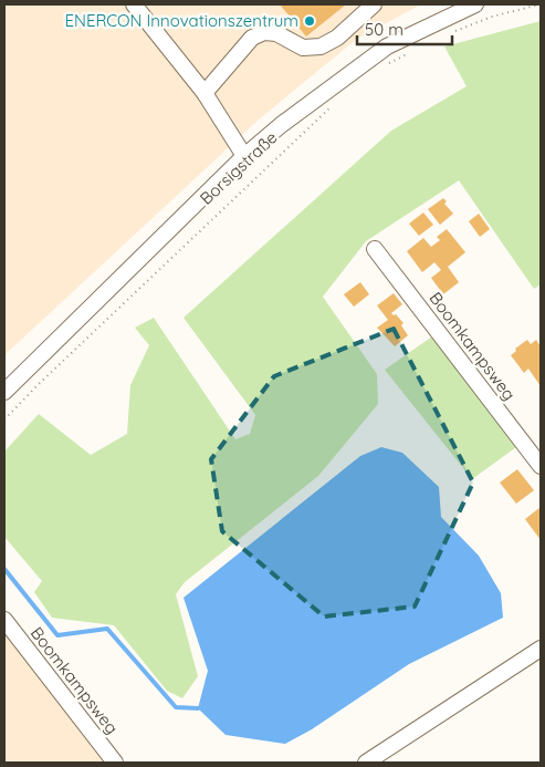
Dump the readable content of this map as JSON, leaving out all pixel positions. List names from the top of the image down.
{
  "streets": {
    "street": ["Borsigstraße", "Boomkampsweg"]
  },
  "places": ["ENERCON Innovationszentrum"],
  "scale_bar": "50 m"
}
